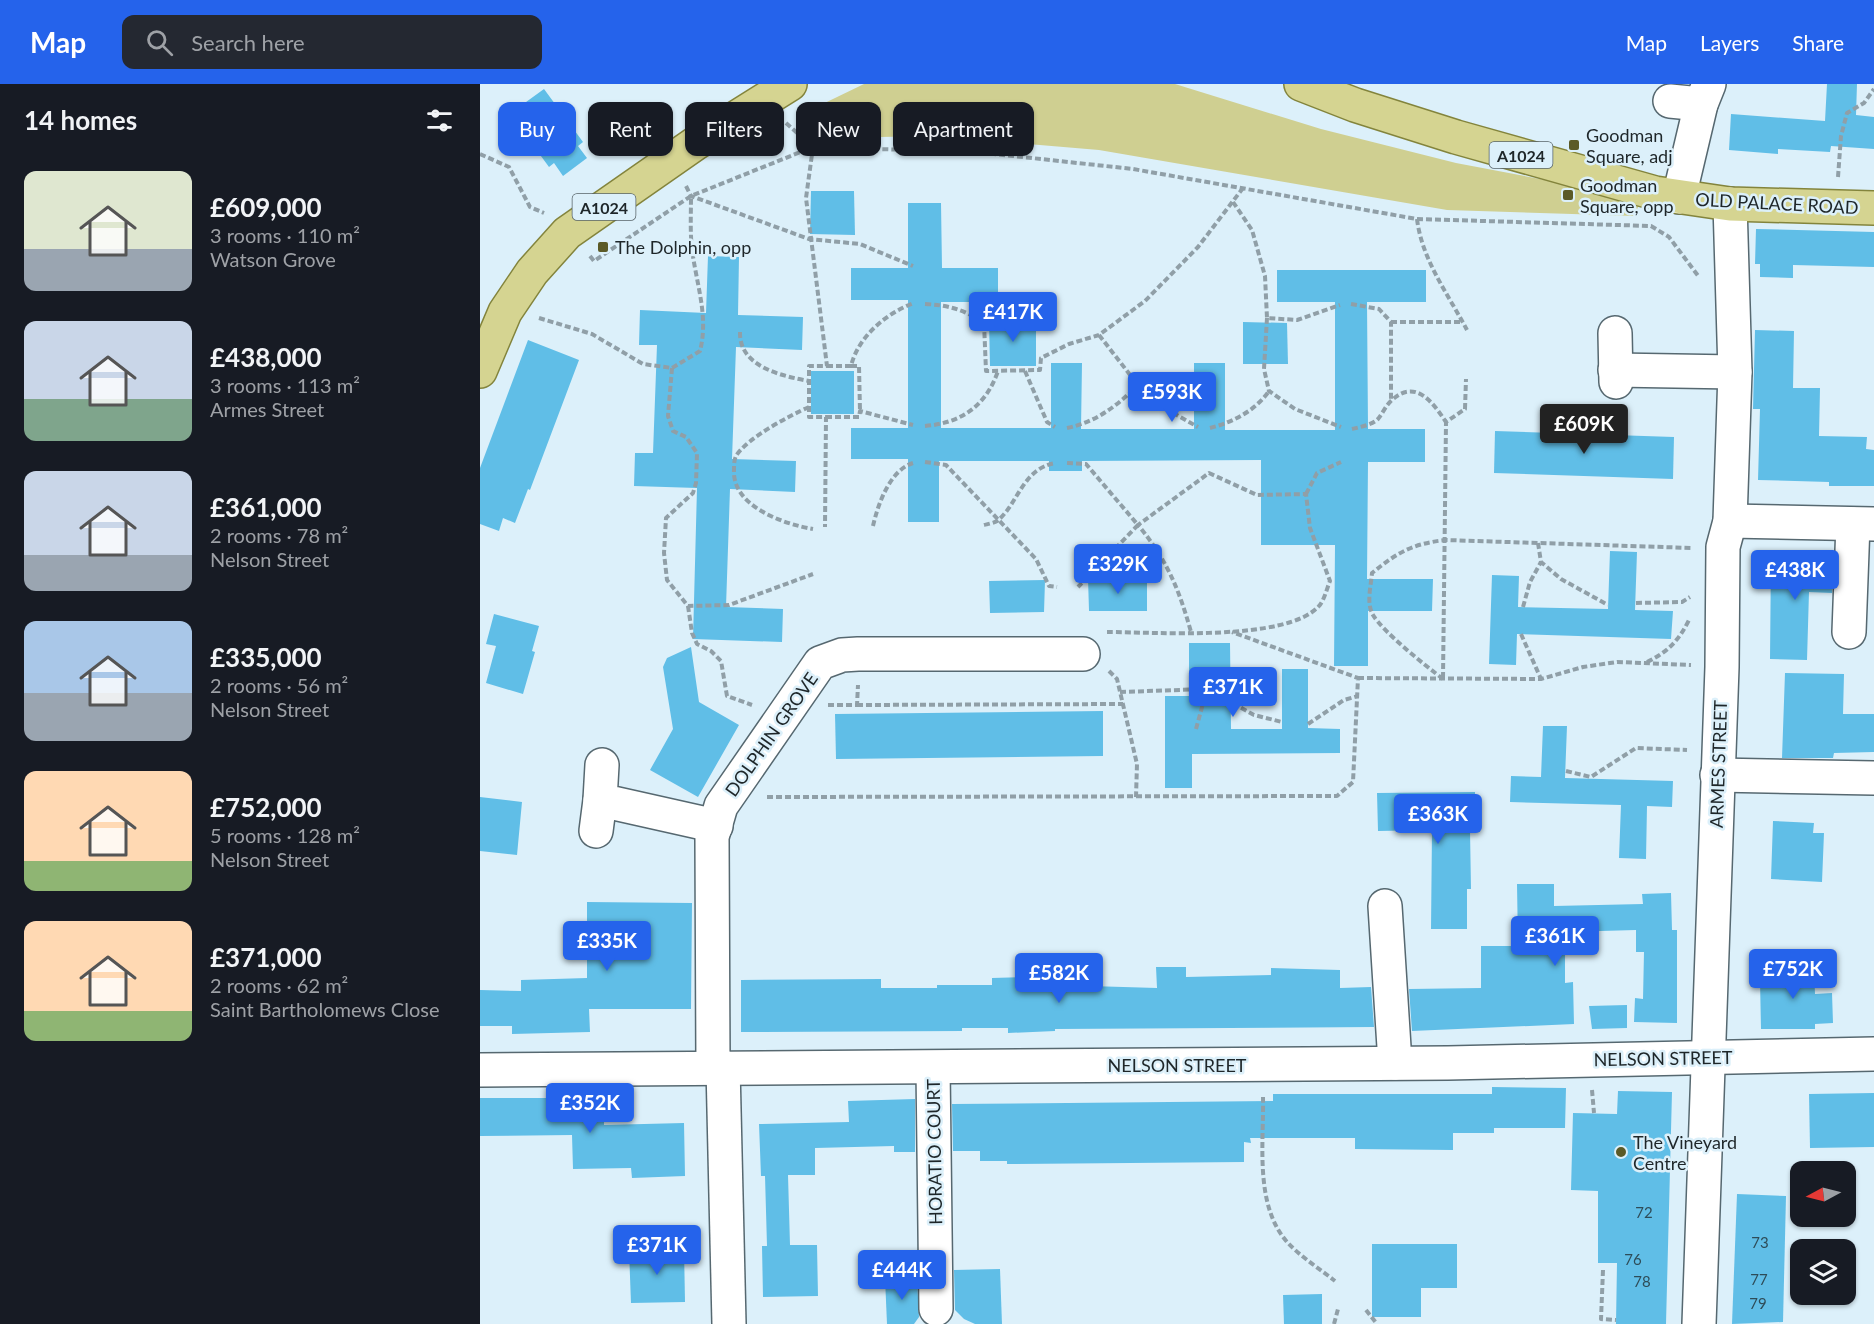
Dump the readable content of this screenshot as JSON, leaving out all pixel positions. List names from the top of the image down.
{
  "streets": {
    "main road": ["A1024", "OLD PALACE ROAD"],
    "street": [
      "DOLPHIN GROVE",
      "ARMES STREET",
      "NELSON STREET",
      "HORATIO COURT"
    ]
  },
  "crossings": [
    ["OLD PALACE ROAD", "ARMES STREET"],
    ["DOLPHIN GROVE", "NELSON STREET"],
    ["ARMES STREET", "NELSON STREET"],
    ["NELSON STREET", "HORATIO COURT"]
  ],
  "places": {
    "transit": ["Goodman Square, adj", "Goodman Square, opp", "The Dolphin, opp"],
    "other": ["The Vineyard Centre"]
  },
  "house_numbers": [
    "72",
    "73",
    "76",
    "77",
    "78",
    "79"
  ],
  "north": "left",
  "page": {
    "header": "Map",
    "search": "Search here",
    "nav": ["Map", "Layers", "Share"],
    "heading": "14 homes",
    "chip": [
      "Buy",
      "Rent",
      "Filters",
      "New",
      "Apartment"
    ],
    "list": [
      {
        "name": "£609,000",
        "note": "3 rooms · 110 m² · Watson Grove"
      },
      {
        "name": "£438,000",
        "note": "3 rooms · 113 m² · Armes Street"
      },
      {
        "name": "£361,000",
        "note": "2 rooms · 78 m² · Nelson Street"
      },
      {
        "name": "£335,000",
        "note": "2 rooms · 56 m² · Nelson Street"
      },
      {
        "name": "£752,000",
        "note": "5 rooms · 128 m² · Nelson Street"
      },
      {
        "name": "£371,000",
        "note": "2 rooms · 62 m² · Saint Bartholomews Close"
      }
    ],
    "price": [
      "£417K",
      "£593K",
      "£609K",
      "£329K",
      "£438K",
      "£371K",
      "£363K",
      "£361K",
      "£335K",
      "£752K",
      "£582K",
      "£352K",
      "£371K",
      "£444K"
    ]
  }
}
